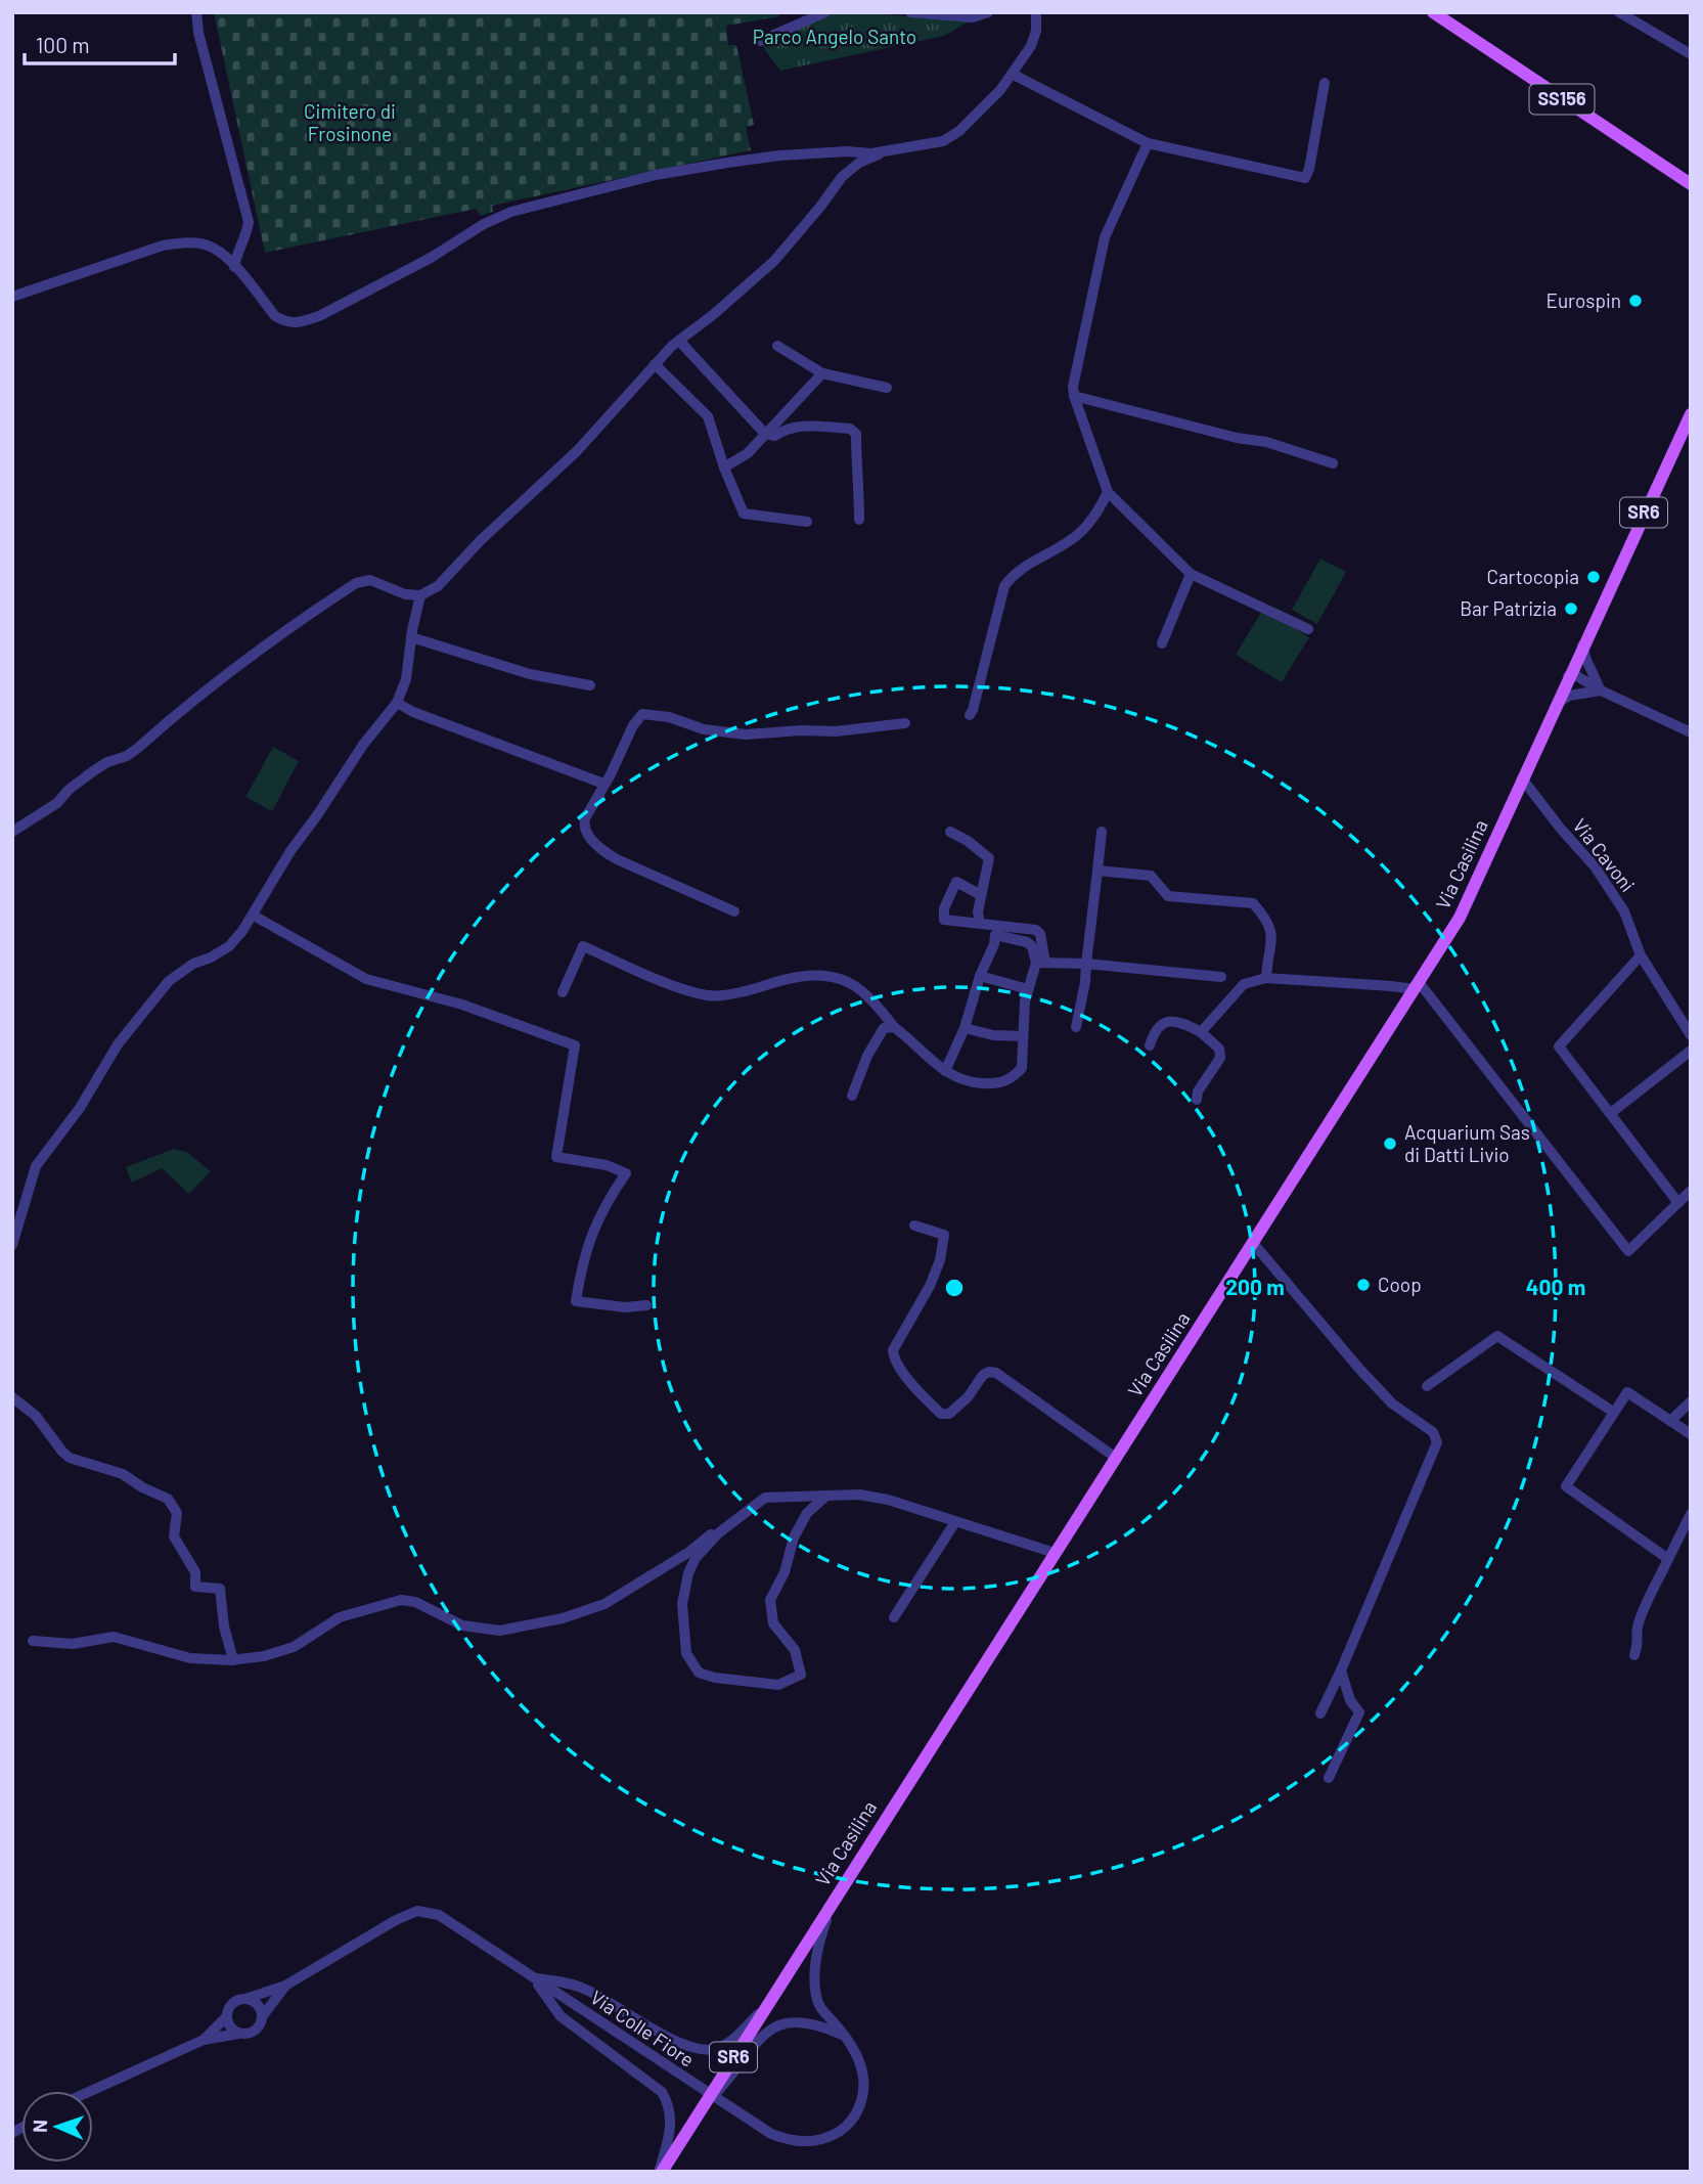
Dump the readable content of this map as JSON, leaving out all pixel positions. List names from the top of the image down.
{
  "streets": {
    "main road": ["SS156", "SR6", "Via Casilina"],
    "street": ["Via Cavoni", "Via Colle Fiore"]
  },
  "crossings": [
    ["Via Cavoni", "Via Casilina"],
    ["Via Casilina", "Via Colle Fiore"]
  ],
  "parks": ["Parco Angelo Santo", "Cimitero di Frosinone"],
  "places": [
    "Eurospin",
    "Cartocopia",
    "Bar Patrizia",
    "Acquarium Sas di Datti Livio",
    "Coop"
  ],
  "scale_bar": "100 m",
  "north": "left",
  "rings": ["200 m", "400 m"]
}
